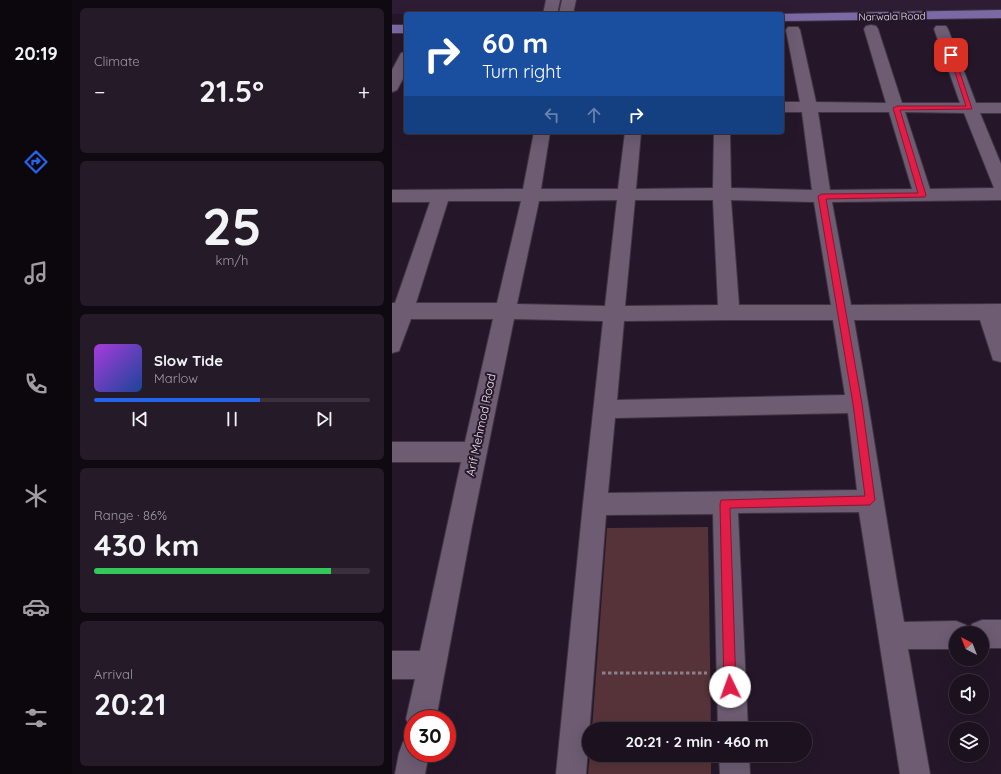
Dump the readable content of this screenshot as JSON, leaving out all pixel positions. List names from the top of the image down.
{
  "streets": {
    "main road": ["Narwala Road"],
    "street": ["Arif Mehmod Road"]
  },
  "north": "top left",
  "page": {
    "tabs": "20:19",
    "tile": [
      "Climate",
      ["25", "km/h"],
      ["Range · 86%", "430 km"],
      ["Arrival", "20:21"]
    ],
    "turn": ["60 m", "Turn right"],
    "heat": ["−", "21.5°", "+"],
    "song": ["Slow Tide", "Marlow"],
    "limit": "30",
    "trip": "20:21 · 2 min · 460 m"
  }
}
